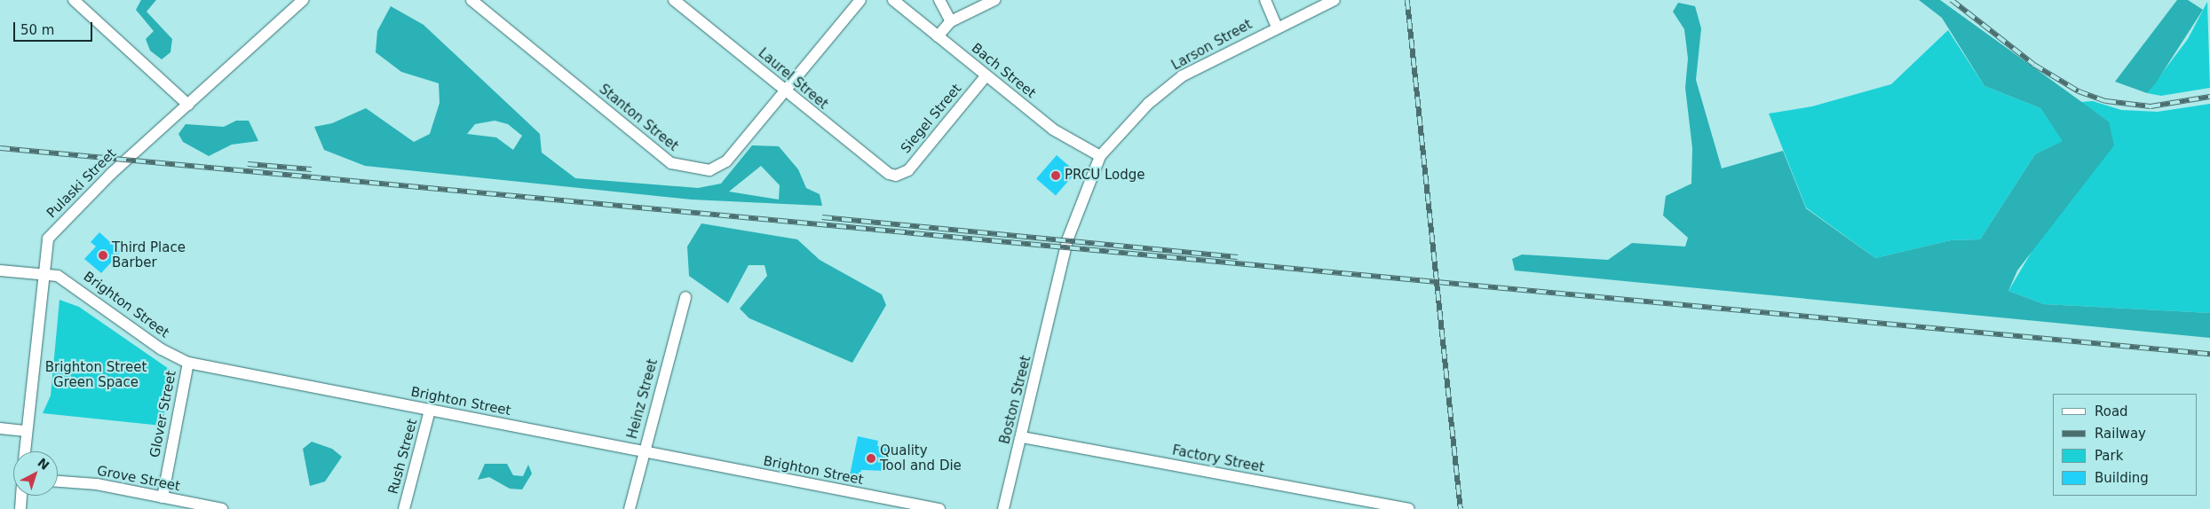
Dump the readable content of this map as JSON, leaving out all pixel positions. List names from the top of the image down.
{
  "streets": {
    "street": [
      "Larson Street",
      "Bach Street",
      "Laurel Street",
      "Stanton Street",
      "Siegel Street",
      "Pulaski Street",
      "Brighton Street",
      "Heinz Street",
      "Boston Street",
      "Glover Street",
      "Rush Street",
      "Factory Street",
      "Grove Street"
    ]
  },
  "crossings": [
    ["Larson Street", "Bach Street"],
    ["Larson Street", "Boston Street"],
    ["Bach Street", "Siegel Street"],
    ["Bach Street", "Boston Street"],
    ["Laurel Street", "Stanton Street"],
    ["Laurel Street", "Siegel Street"],
    ["Pulaski Street", "Brighton Street"],
    ["Brighton Street", "Heinz Street"],
    ["Brighton Street", "Glover Street"],
    ["Brighton Street", "Rush Street"],
    ["Boston Street", "Factory Street"],
    ["Glover Street", "Grove Street"]
  ],
  "parks": ["Brighton Street Green Space"],
  "places": ["PRCU Lodge", "Third Place Barber", "Quality Tool and Die"],
  "legend": [
    "Road",
    "Railway",
    "Park",
    "Building"
  ],
  "scale_bar": "50 m",
  "north": "top right"
}
